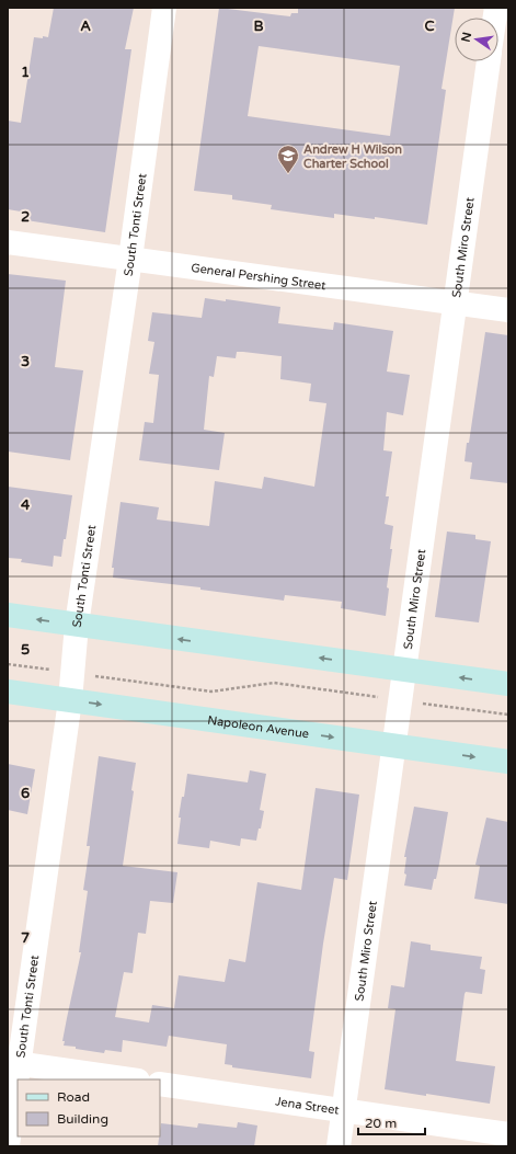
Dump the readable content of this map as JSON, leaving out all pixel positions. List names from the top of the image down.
{
  "streets": {
    "main road": ["Napoleon Avenue"],
    "street": [
      "South Tonti Street",
      "South Miro Street",
      "General Pershing Street",
      "Jena Street"
    ]
  },
  "crossings": [
    ["South Tonti Street", "General Pershing Street"],
    ["South Tonti Street", "Napoleon Avenue"],
    ["South Miro Street", "General Pershing Street"],
    ["South Miro Street", "Napoleon Avenue"],
    ["South Miro Street", "Jena Street"]
  ],
  "places": {
    "school or university": ["Andrew H Wilson Charter School"]
  },
  "legend": ["Road", "Building"],
  "scale_bar": "20 m",
  "north": "left",
  "grid": {
    "columns": ["A", "B", "C"],
    "rows": [
      "1",
      "2",
      "3",
      "4",
      "5",
      "6",
      "7"
    ]
  }
}
